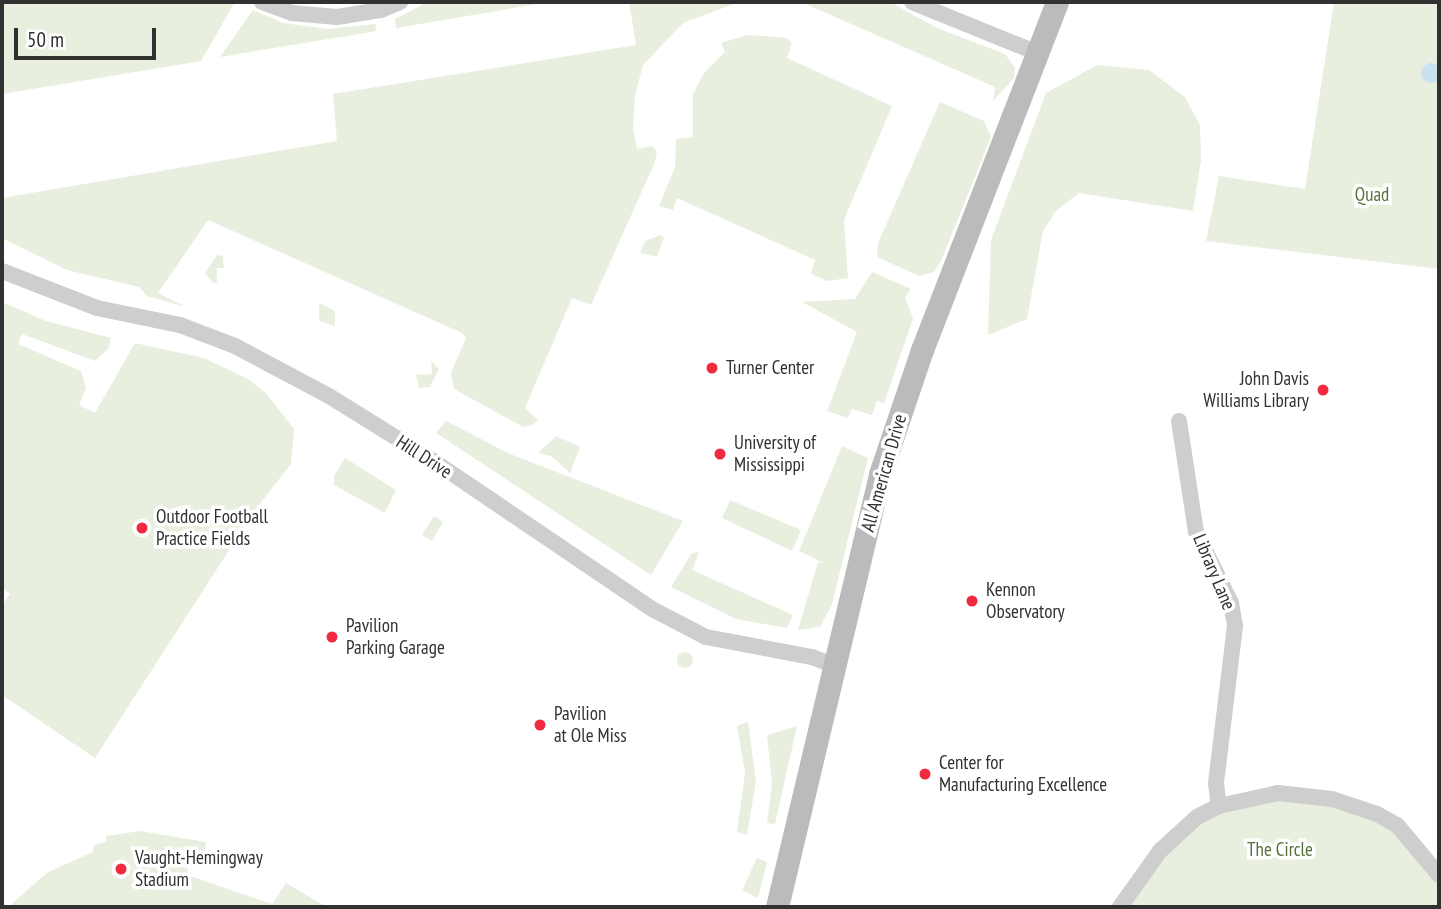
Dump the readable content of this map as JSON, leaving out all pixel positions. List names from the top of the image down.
{
  "streets": {
    "street": ["Hill Drive", "All American Drive", "Library Lane"]
  },
  "crossings": [
    ["Hill Drive", "All American Drive"]
  ],
  "parks": ["Quad", "The Circle"],
  "places": [
    "Turner Center",
    "John Davis Williams Library",
    "University of Mississippi",
    "Outdoor Football Practice Fields",
    "Kennon Observatory",
    "Pavilion Parking Garage",
    "Pavilion at Ole Miss",
    "Center for Manufacturing Excellence",
    "Vaught-Hemingway Stadium"
  ],
  "scale_bar": "50 m"
}
